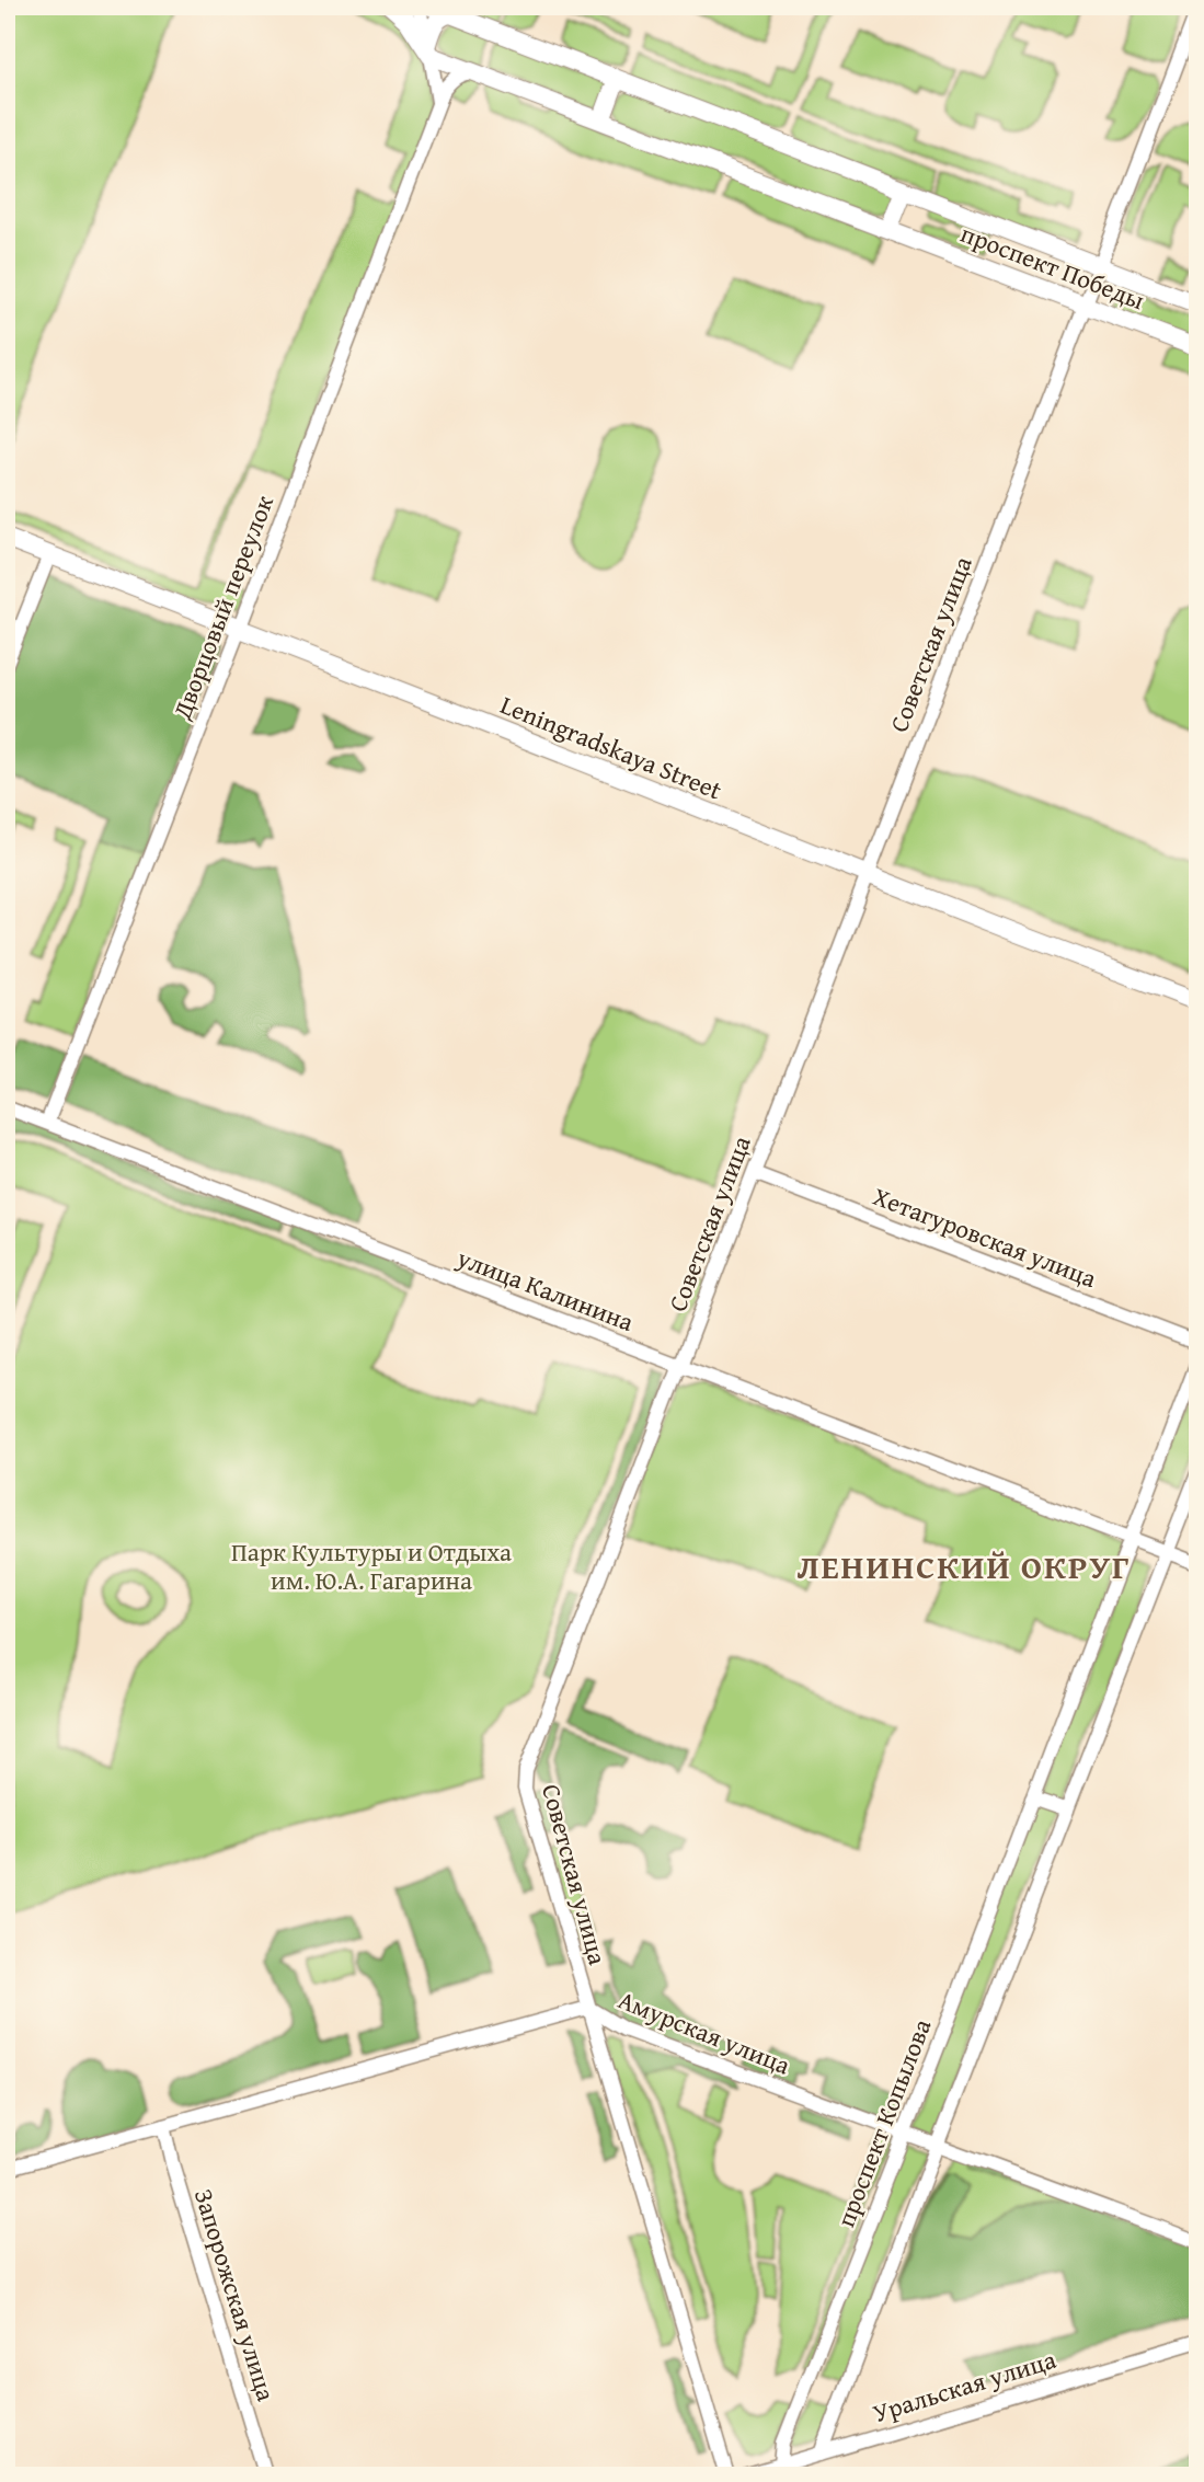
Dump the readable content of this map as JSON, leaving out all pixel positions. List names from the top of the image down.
{
  "streets": {
    "main road": ["проспект Победы", "Leningradskaya Street"],
    "street": [
      "Дворцовый переулок",
      "Советская улица",
      "Хетагуровская улица",
      "улица Калинина",
      "Амурская улица",
      "проспект Копылова",
      "Запорожская улица",
      "Уральская улица"
    ]
  },
  "crossings": [
    ["проспект Победы", "Дворцовый переулок"],
    ["проспект Победы", "Советская улица"],
    ["Дворцовый переулок", "Leningradskaya Street"],
    ["Дворцовый переулок", "улица Калинина"],
    ["Советская улица", "Leningradskaya Street"],
    ["Советская улица", "Хетагуровская улица"],
    ["Советская улица", "улица Калинина"],
    ["Советская улица", "Амурская улица"],
    ["улица Калинина", "проспект Копылова"],
    ["Амурская улица", "проспект Копылова"],
    ["Амурская улица", "Запорожская улица"],
    ["проспект Копылова", "Уральская улица"]
  ],
  "districts": ["ЛЕНИНСКИЙ ОКРУГ"],
  "parks": ["Парк Культуры и Отдыха им. Ю.А. Гагарина"]
}
